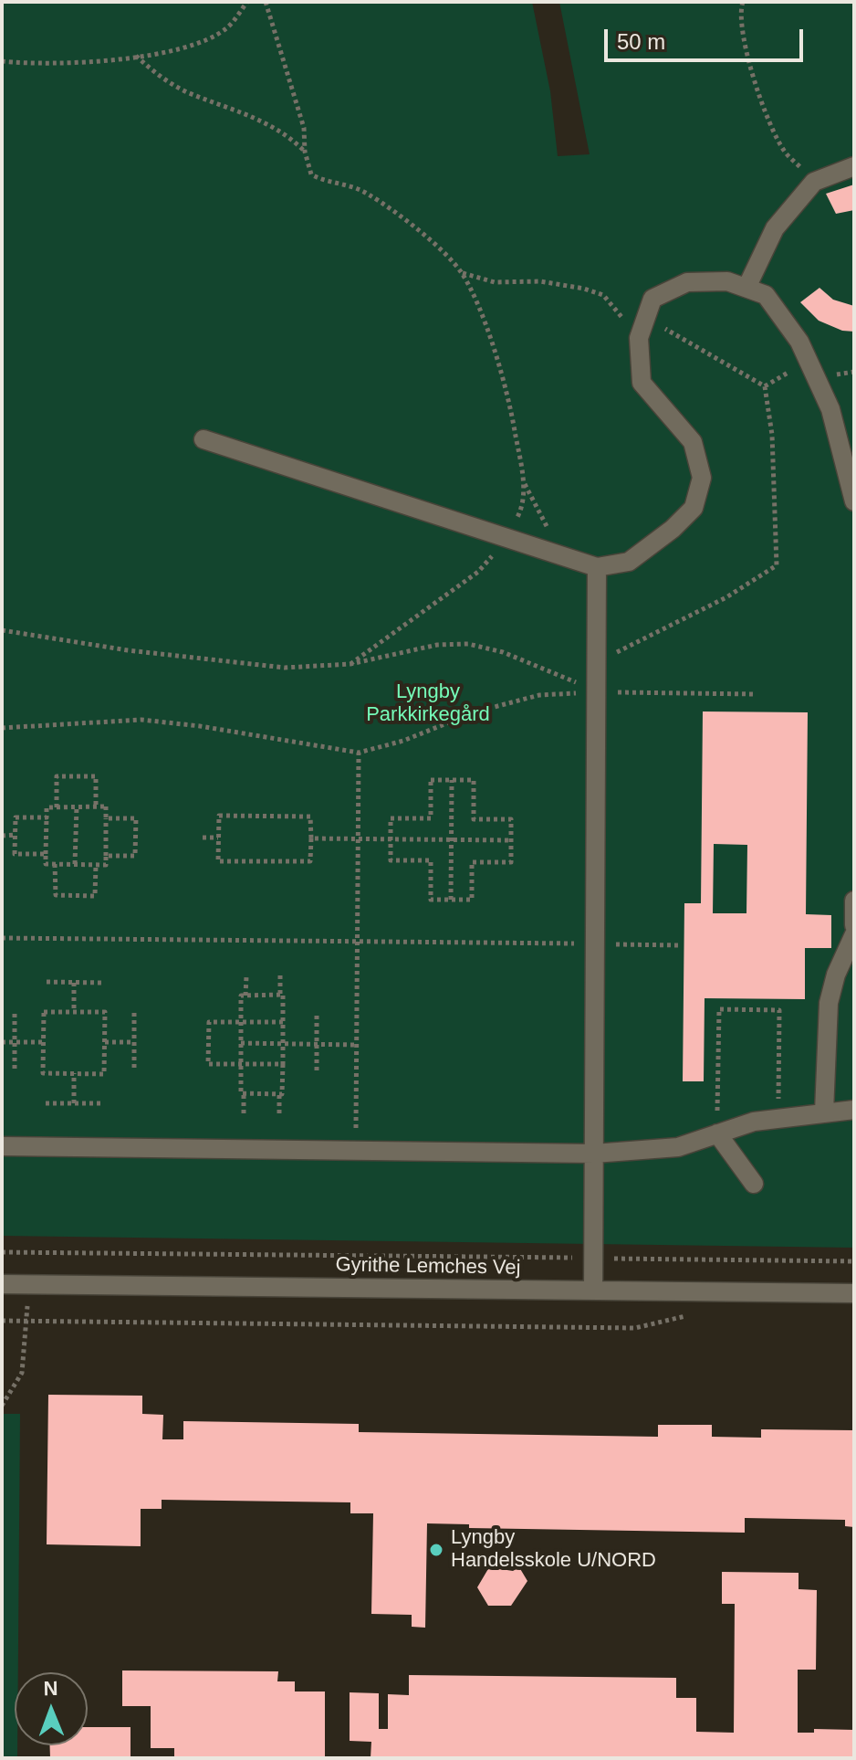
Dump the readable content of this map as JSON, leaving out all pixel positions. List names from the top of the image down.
{
  "streets": {
    "street": ["Gyrithe Lemches Vej"]
  },
  "parks": ["Lyngby Parkkirkegård"],
  "places": ["Lyngby Handelsskole U/NORD"],
  "scale_bar": "50 m",
  "north": "top"
}
